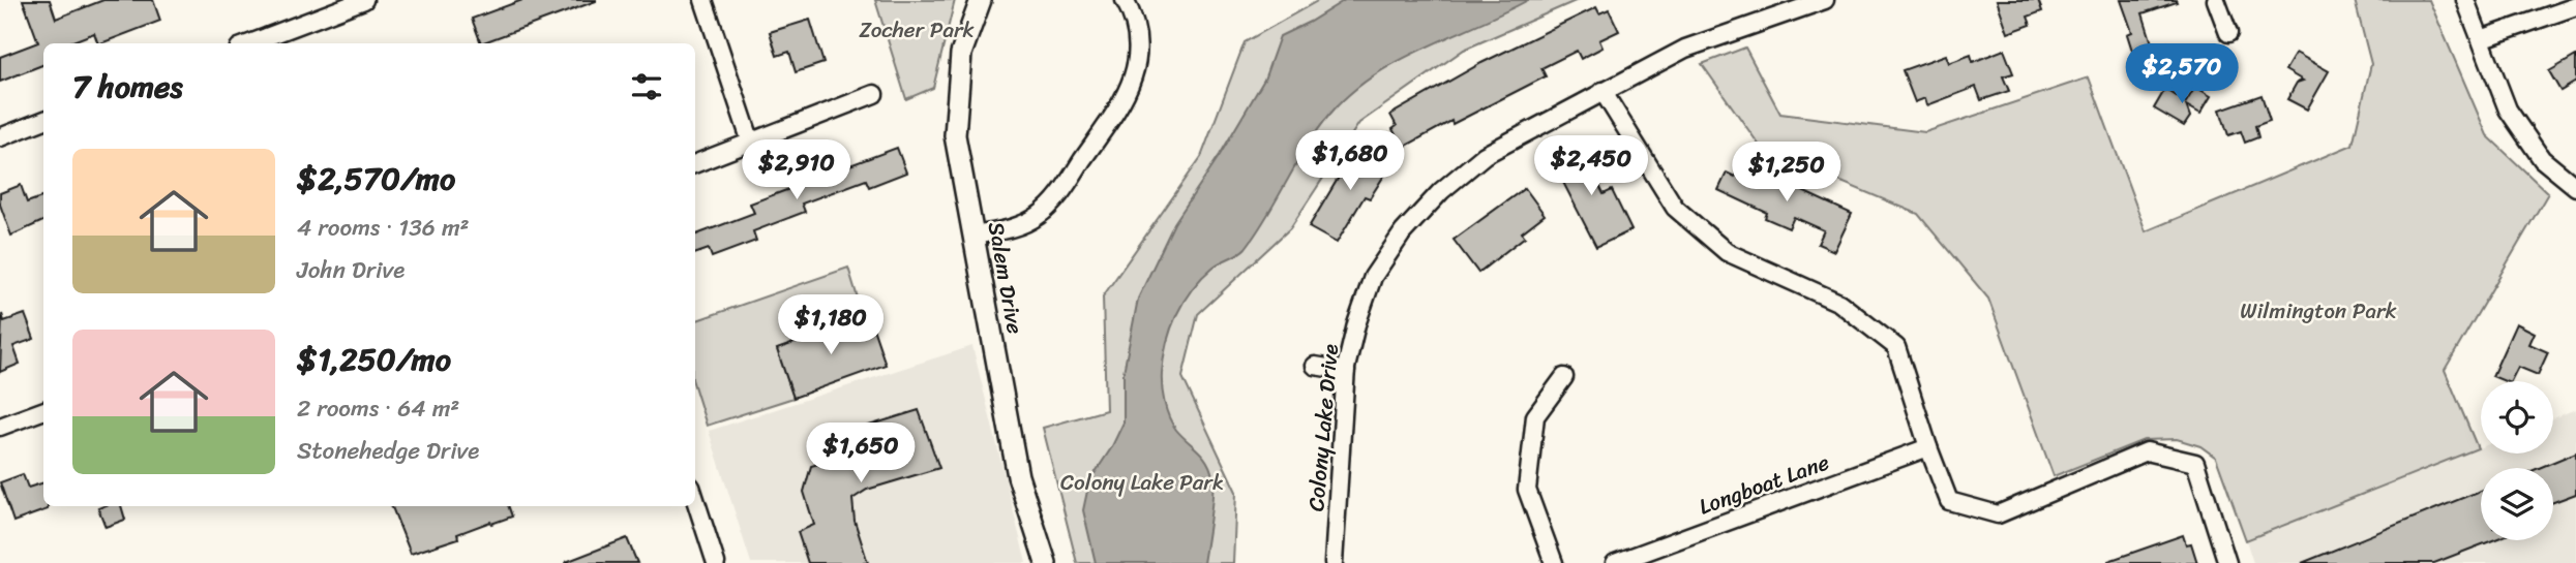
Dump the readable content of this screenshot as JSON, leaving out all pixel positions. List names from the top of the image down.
{
  "streets": {
    "street": ["Salem Drive", "Colony Lake Drive", "Longboat Lane"]
  },
  "parks": ["Zocher Park", "Wilmington Park", "Colony Lake Park"],
  "page": {
    "price": [
      "$2,570",
      "$1,680",
      "$2,450",
      "$2,910",
      "$1,250",
      "$1,180",
      "$1,650"
    ],
    "heading": "7 homes",
    "list": [
      {
        "name": "$2,570/mo",
        "note": "4 rooms · 136 m² · John Drive"
      },
      {
        "name": "$1,250/mo",
        "note": "2 rooms · 64 m² · Stonehedge Drive"
      }
    ]
  }
}
